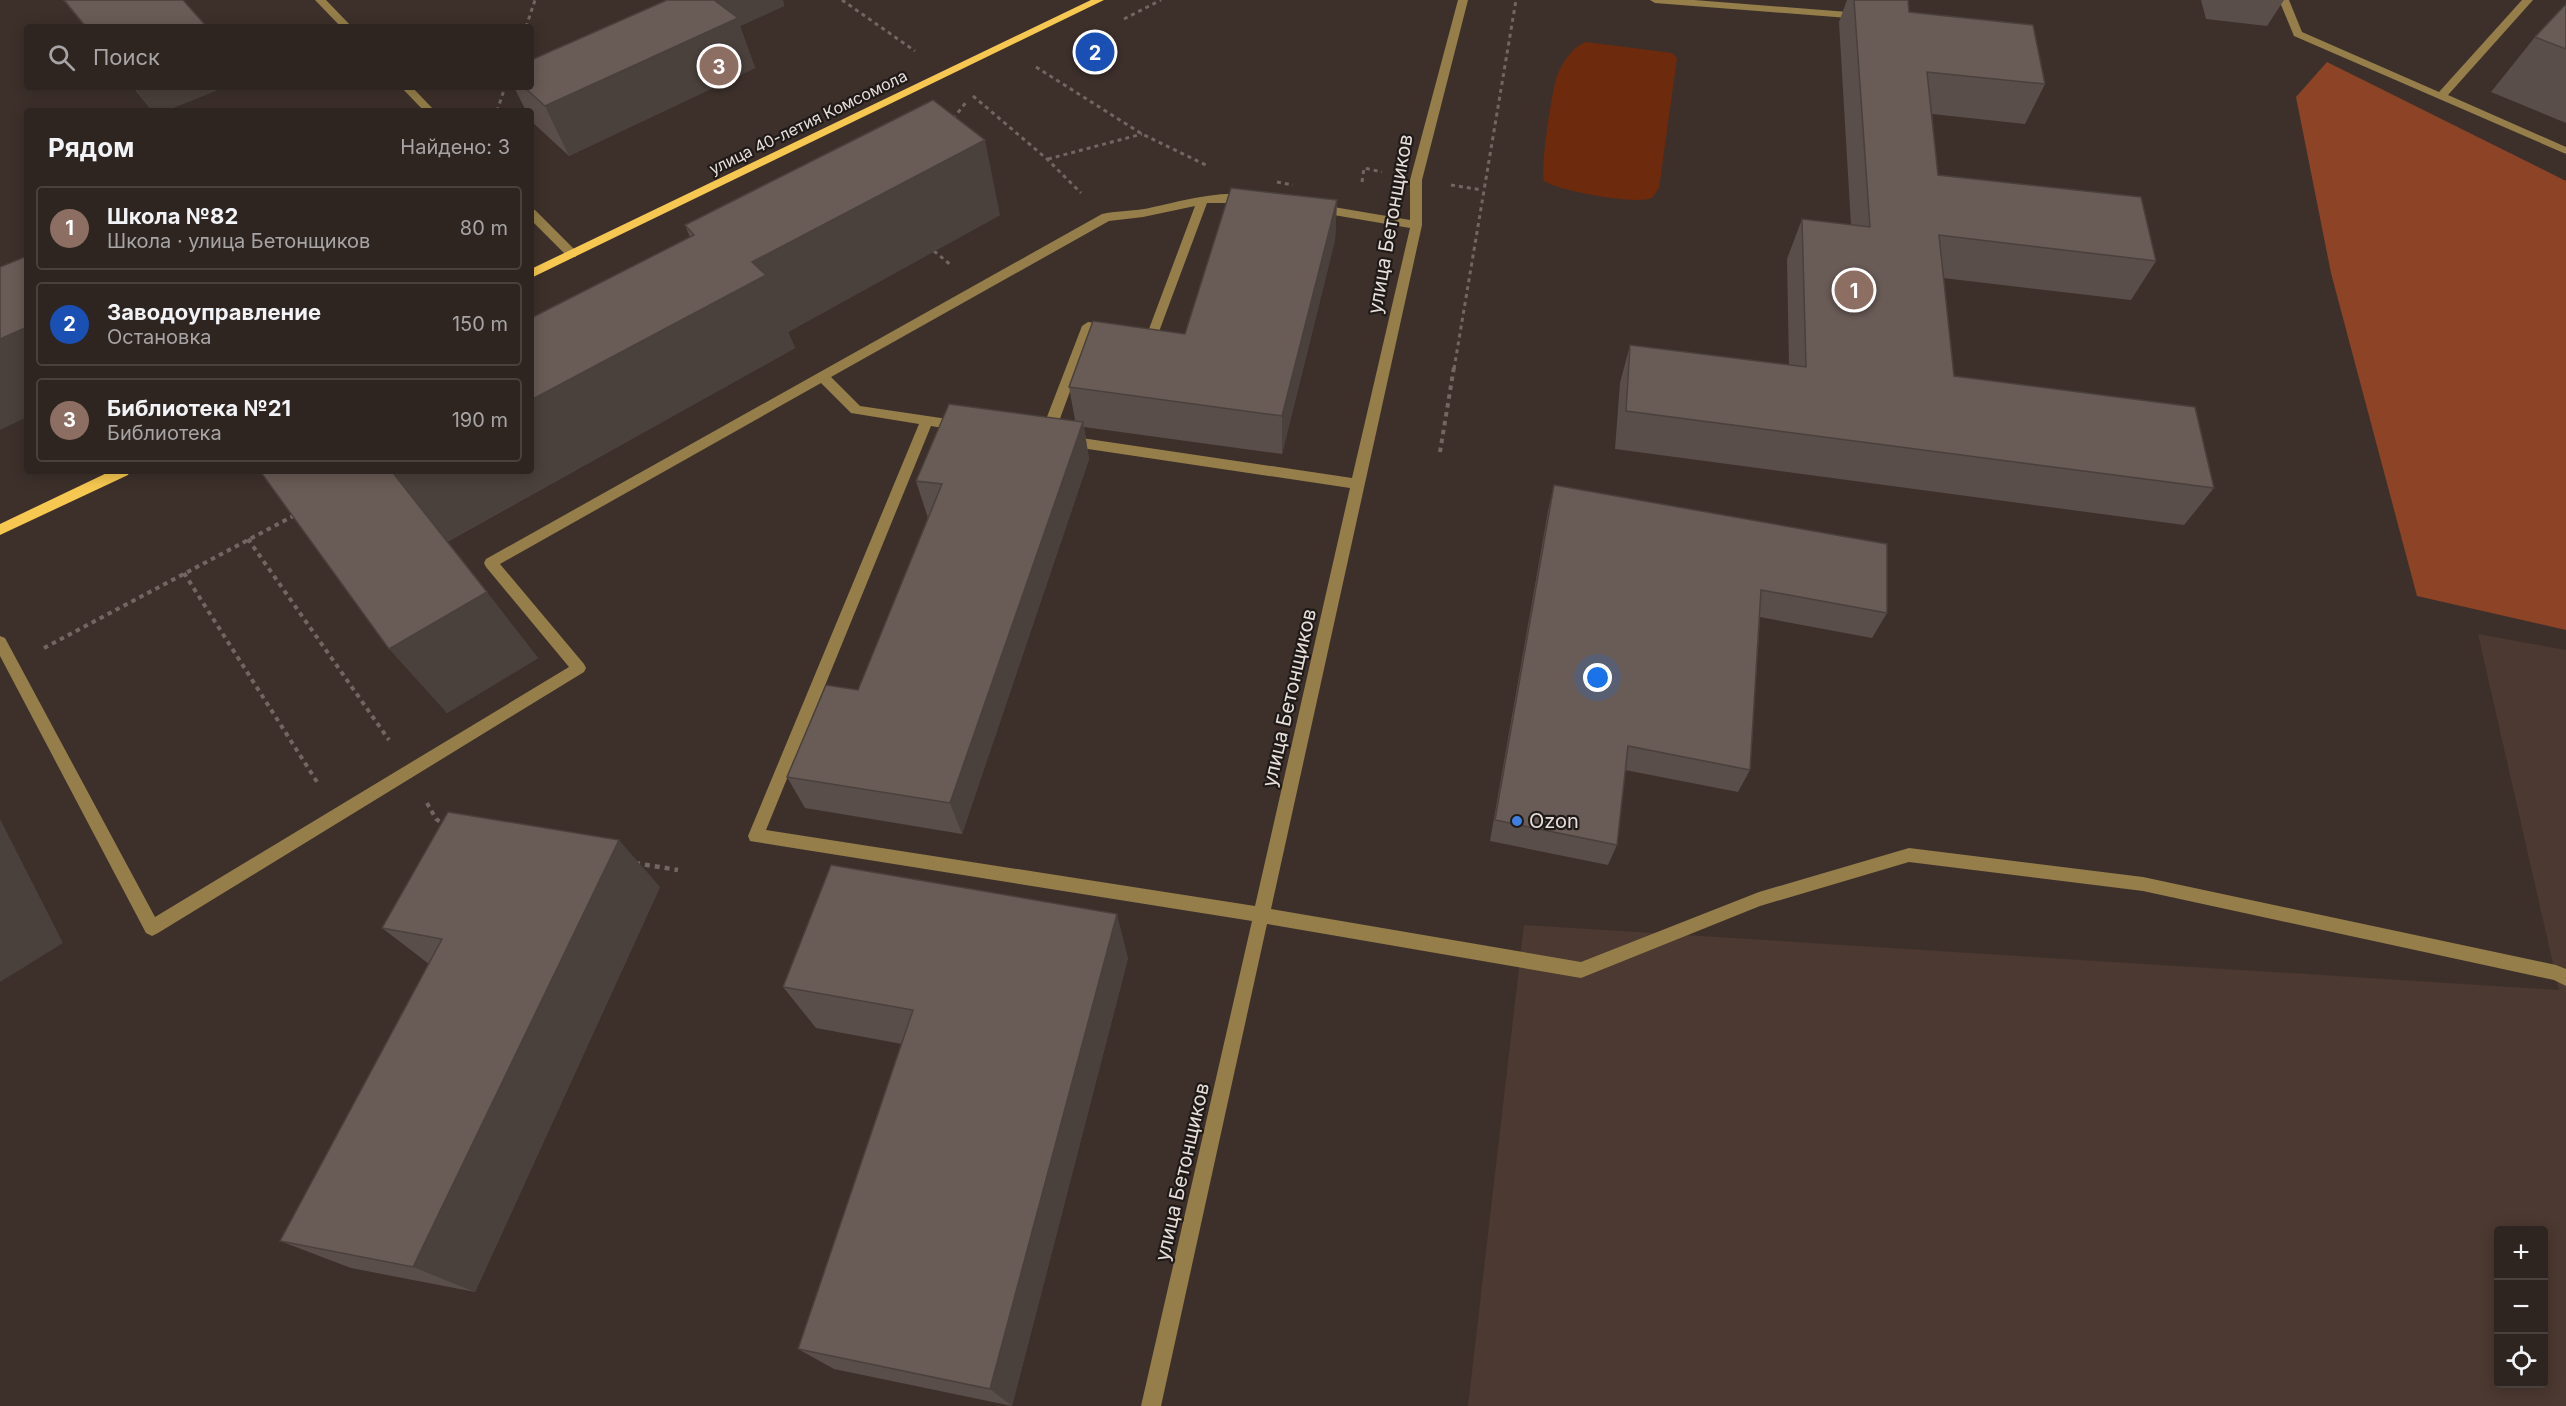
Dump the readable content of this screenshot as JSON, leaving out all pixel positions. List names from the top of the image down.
{
  "streets": {
    "main road": ["улица 40-летия Комсомола"],
    "street": ["улица Бетонщиков"]
  },
  "places": ["Ozon"],
  "page": {
    "search": "Поиск",
    "pins": ["2", "3", "1"],
    "heading": ["Рядом", "Найдено: 3"],
    "list": [
      {
        "mark": "1",
        "name": "Школа №82",
        "note": "Школа · улица Бетонщиков",
        "value": "80 m"
      },
      {
        "mark": "2",
        "name": "Заводоуправление",
        "note": "Остановка",
        "value": "150 m"
      },
      {
        "mark": "3",
        "name": "Библиотека №21",
        "note": "Библиотека",
        "value": "190 m"
      }
    ],
    "map_buttons": ["+", "−"]
  }
}
